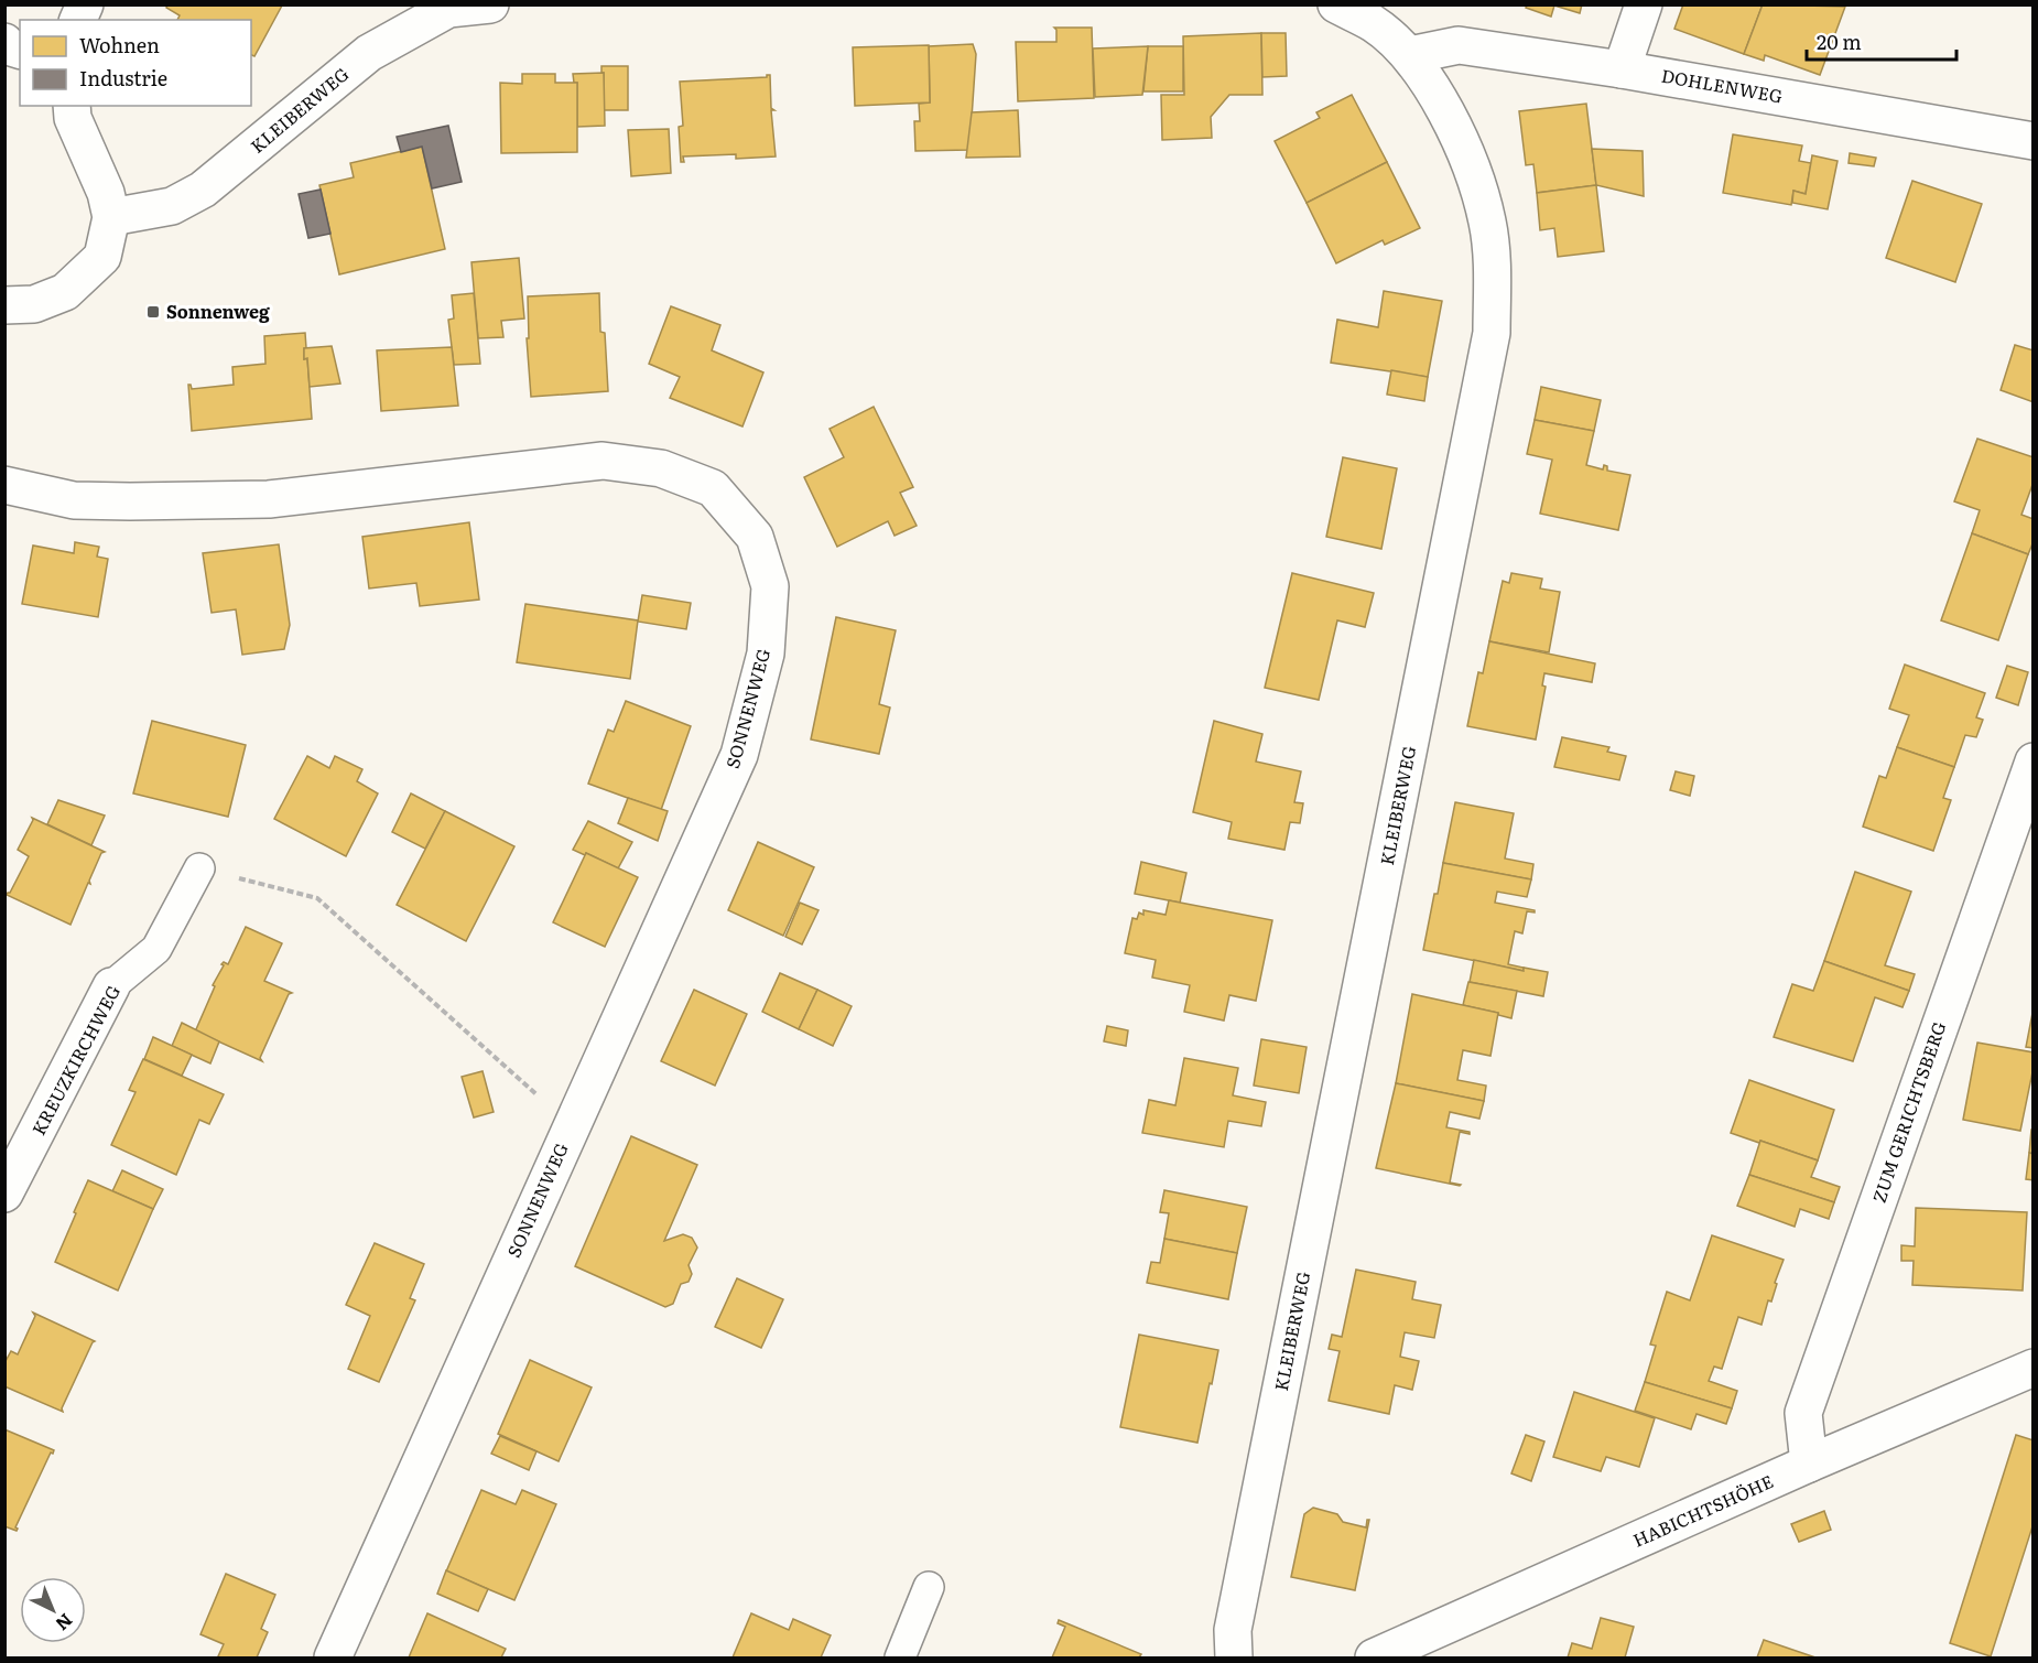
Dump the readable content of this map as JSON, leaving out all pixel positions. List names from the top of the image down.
{
  "streets": {
    "street": [
      "DOHLENWEG",
      "KLEIBERWEG",
      "SONNENWEG",
      "KREUZKIRCHWEG",
      "ZUM GERICHTSBERG",
      "HABICHTSHÖHE"
    ]
  },
  "crossings": [
    ["DOHLENWEG", "KLEIBERWEG"],
    ["ZUM GERICHTSBERG", "HABICHTSHÖHE"]
  ],
  "places": {
    "transit": ["Sonnenweg"]
  },
  "legend": ["Wohnen", "Industrie"],
  "scale_bar": "20 m",
  "north": "bottom right"
}
